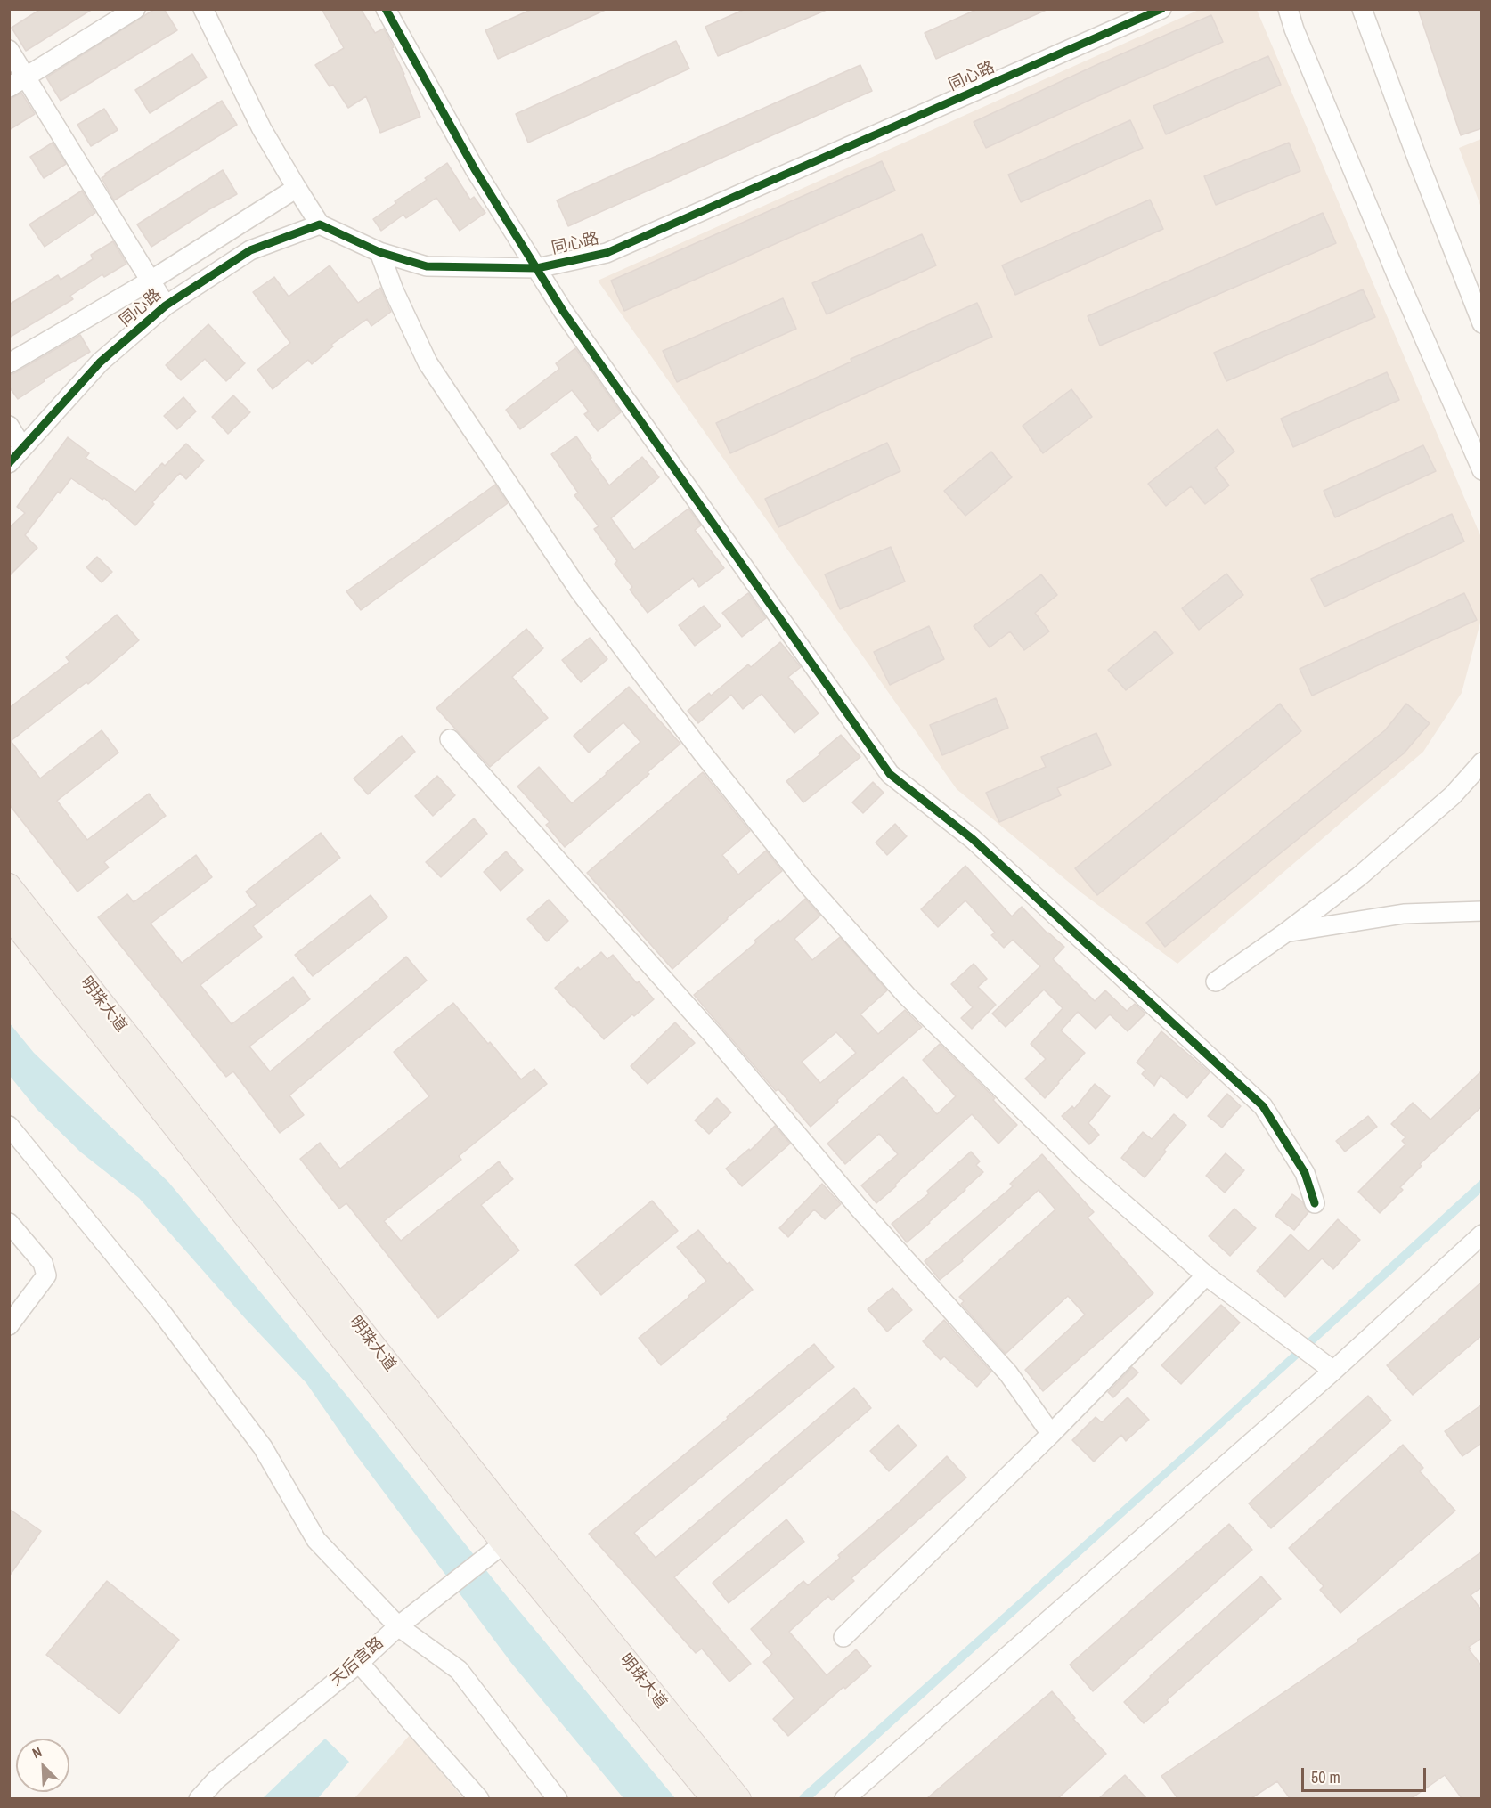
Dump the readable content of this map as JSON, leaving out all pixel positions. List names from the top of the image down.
{
  "streets": {
    "main road": ["明珠大道"],
    "street": ["同心路", "天后宫路"]
  },
  "crossings": [
    ["明珠大道", "天后宫路"]
  ],
  "scale_bar": "50 m",
  "north": "top left"
}
